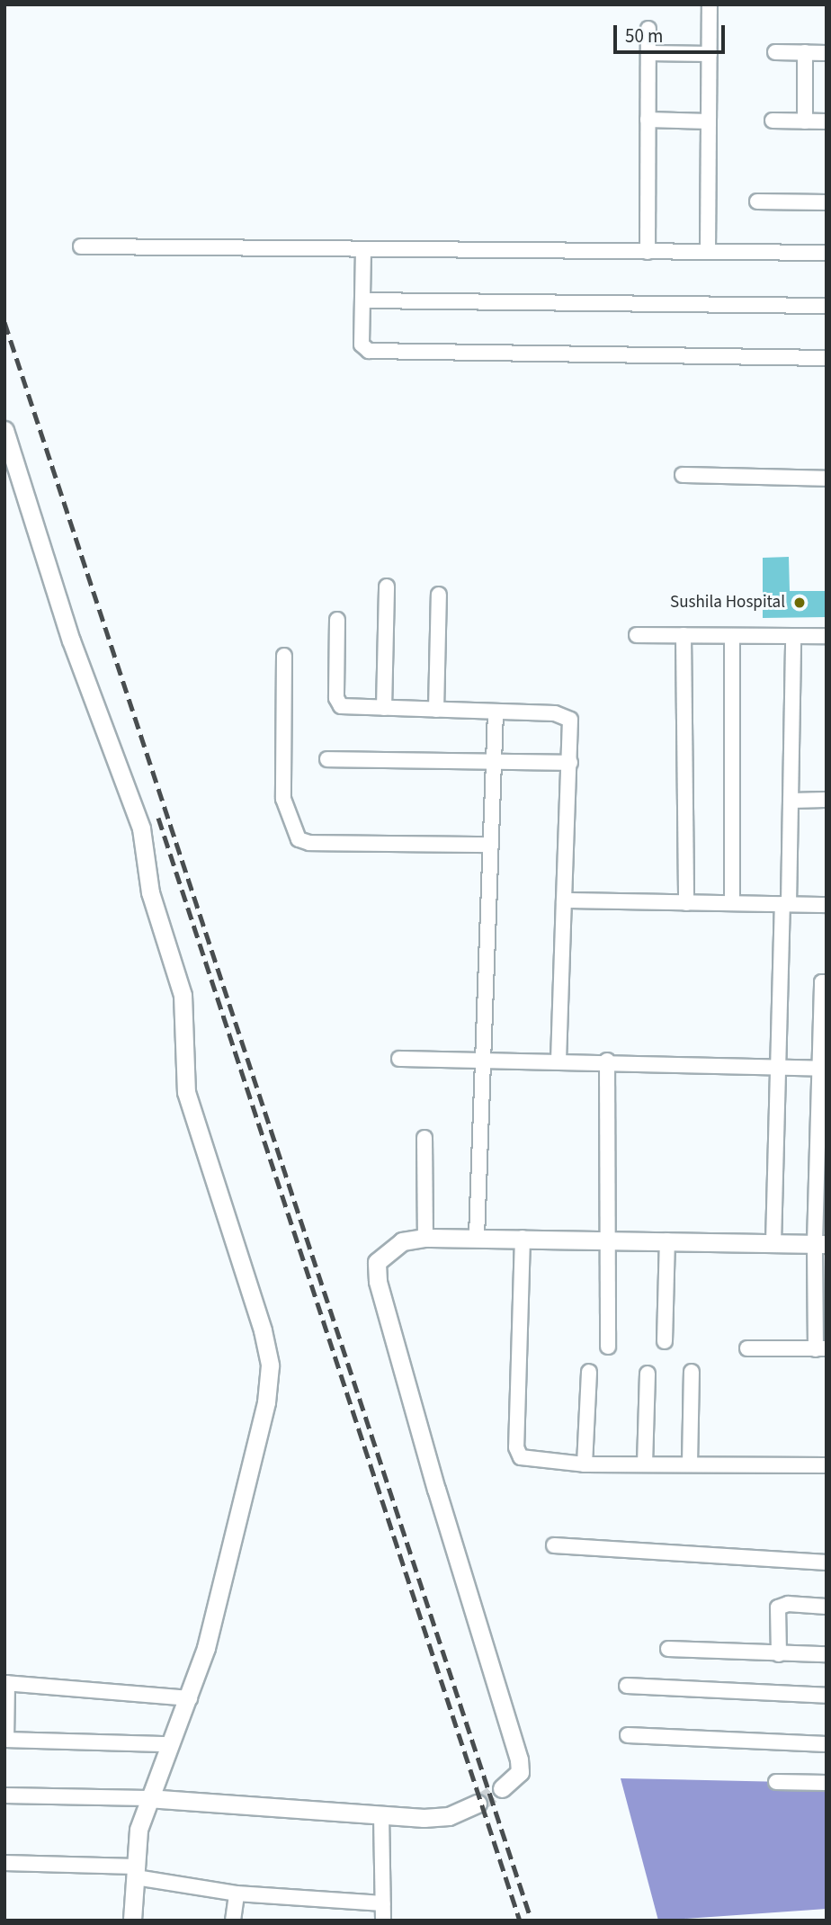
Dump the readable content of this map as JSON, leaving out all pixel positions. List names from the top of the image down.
{
  "places": ["Sushila Hospital"],
  "scale_bar": "50 m"
}
